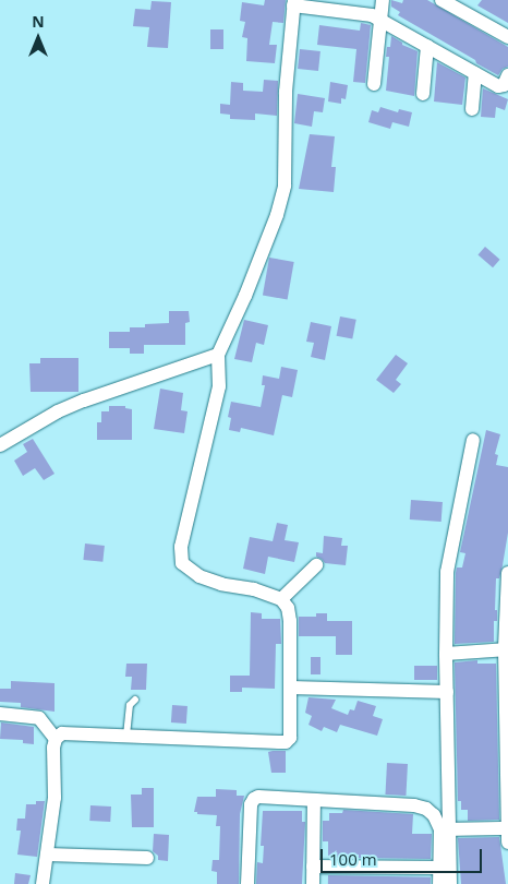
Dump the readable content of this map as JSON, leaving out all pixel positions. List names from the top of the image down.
{
  "scale_bar": "100 m",
  "north": "top"
}
